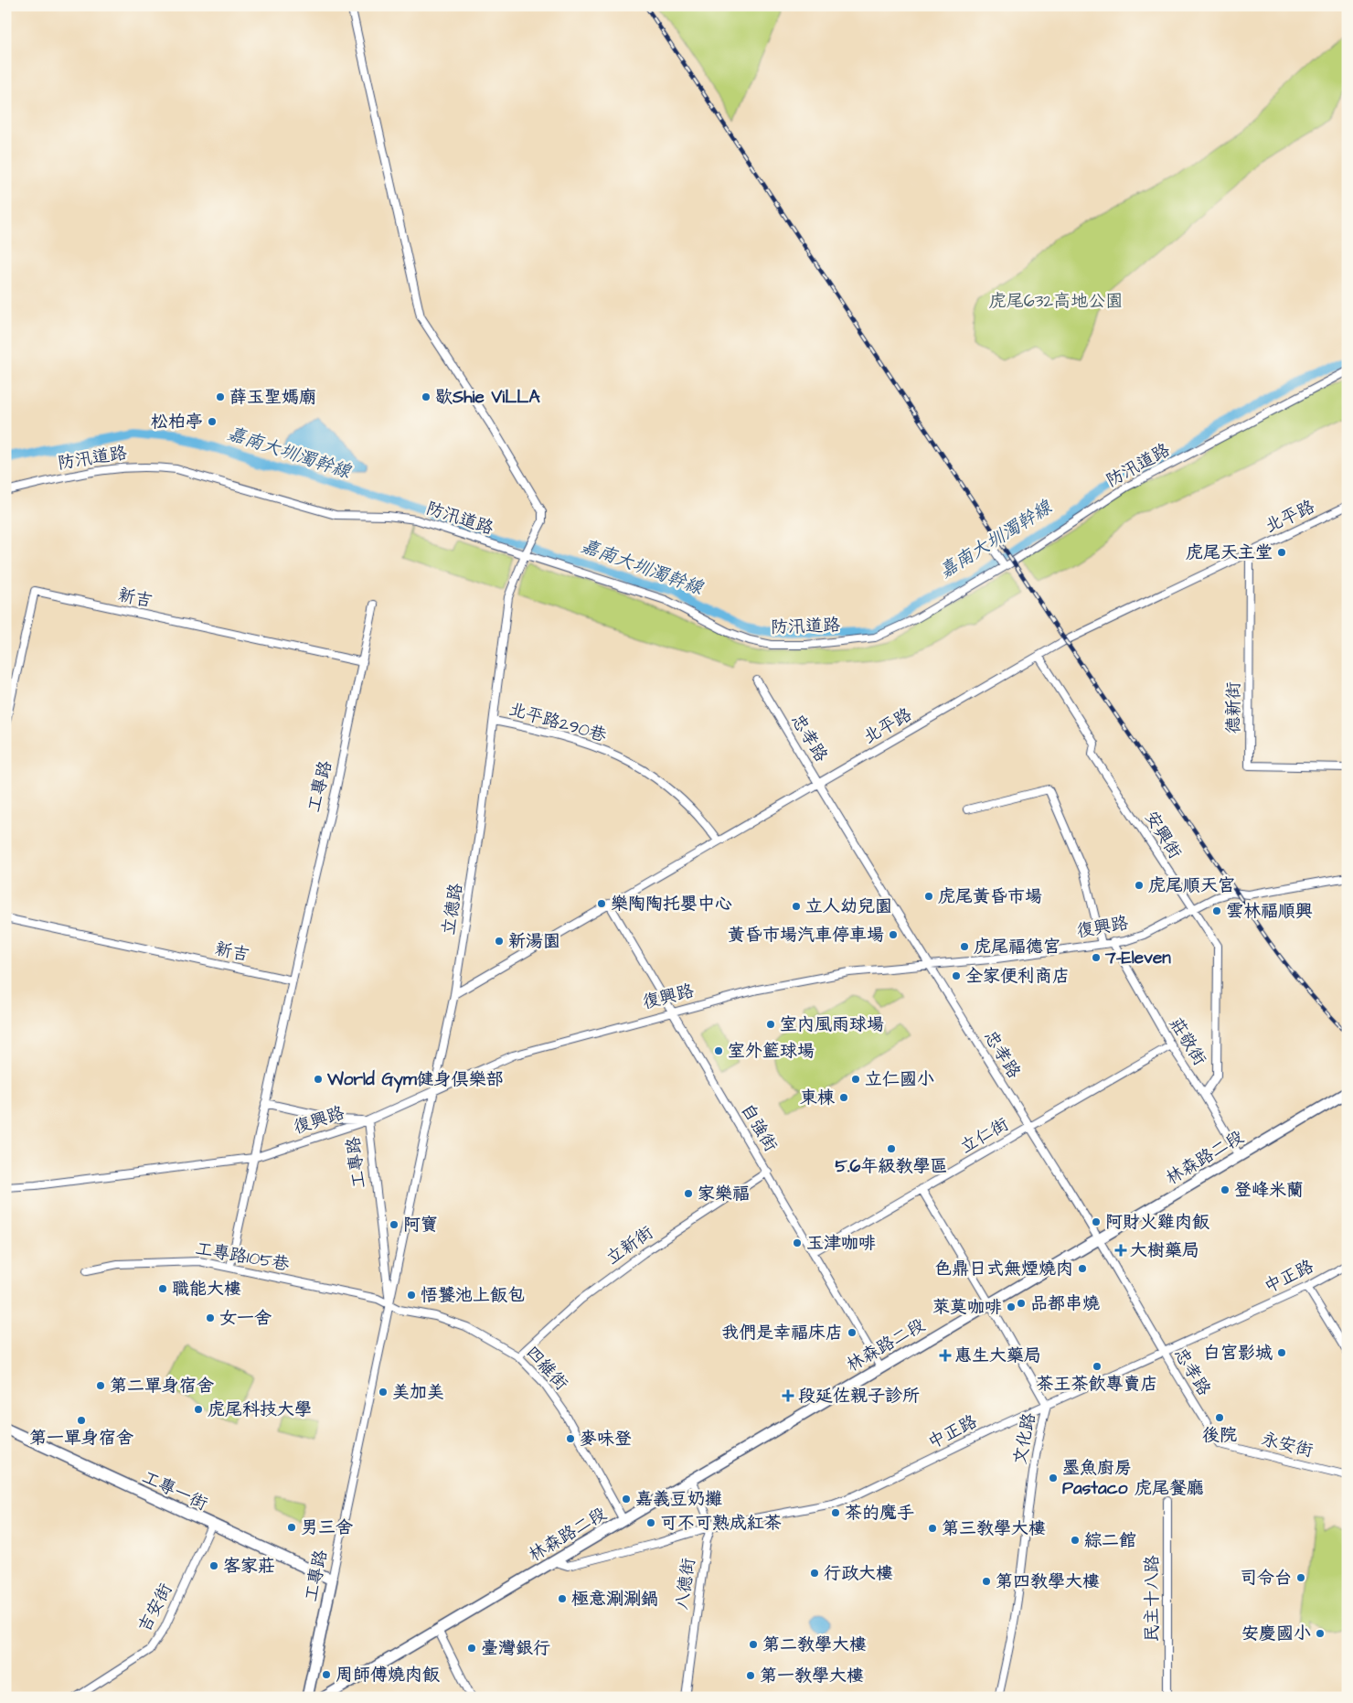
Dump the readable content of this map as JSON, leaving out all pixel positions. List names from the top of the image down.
{
  "streets": {
    "main road": ["工專路", "林森路二段", "工專一街"],
    "street": [
      "防汛道路",
      "北平路",
      "新吉",
      "德新街",
      "北平路290巷",
      "忠孝路",
      "安興街",
      "立德路",
      "復興路",
      "莊敬街",
      "自強街",
      "立仁街",
      "立新街",
      "工專路105巷",
      "中正路",
      "四維街",
      "文化路",
      "永安街",
      "八德街",
      "民主十八路",
      "吉安街"
    ]
  },
  "crossings": [
    ["防汛道路", "立德路"],
    ["北平路", "德新街"],
    ["北平路", "北平路290巷"],
    ["北平路", "忠孝路"],
    ["北平路", "安興街"],
    ["北平路", "立德路"],
    ["北平路", "自強街"],
    ["新吉", "工專路"],
    ["北平路290巷", "立德路"],
    ["忠孝路", "復興路"],
    ["忠孝路", "立仁街"],
    ["忠孝路", "林森路二段"],
    ["忠孝路", "中正路"],
    ["忠孝路", "永安街"],
    ["工專路", "立德路"],
    ["工專路", "復興路"],
    ["工專路", "工專路105巷"],
    ["工專路", "四維街"],
    ["工專路", "工專一街"],
    ["安興街", "復興路"],
    ["安興街", "莊敬街"],
    ["立德路", "復興路"],
    ["立德路", "工專路105巷"],
    ["立德路", "四維街"],
    ["復興路", "莊敬街"],
    ["復興路", "自強街"],
    ["莊敬街", "立仁街"],
    ["莊敬街", "林森路二段"],
    ["自強街", "立仁街"],
    ["自強街", "林森路二段"],
    ["自強街", "立新街"],
    ["立仁街", "文化路"],
    ["林森路二段", "中正路"],
    ["林森路二段", "四維街"],
    ["林森路二段", "文化路"],
    ["立新街", "四維街"],
    ["工專路105巷", "四維街"],
    ["中正路", "文化路"],
    ["中正路", "八德街"],
    ["工專一街", "吉安街"]
  ],
  "water": ["嘉南大圳濁幹線"],
  "parks": ["虎尾632高地公園"],
  "places": {
    "other": [
      "薛玉聖媽廟",
      "歇Shie ViLLA",
      "松柏亭",
      "虎尾天主堂",
      "虎尾順天宮",
      "虎尾黃昏市場",
      "樂陶陶托嬰中心",
      "立人幼兒園",
      "雲林福順興",
      "黃昏市場汽車停車場",
      "新湯園",
      "虎尾福德宮",
      "7-Eleven",
      "全家便利商店",
      "室內風雨球場",
      "室外籃球場",
      "World Gym健身俱樂部",
      "立仁國小",
      "東棟",
      "5.6年級教學區",
      "登峰米蘭",
      "家樂福",
      "阿財火雞肉飯",
      "阿寶",
      "玉津咖啡",
      "色鼎日式無煙燒肉",
      "職能大樓",
      "悟饕池上飯包",
      "品都串燒",
      "萊莫咖啡",
      "女一舍",
      "我們是幸福床店",
      "白宮影城",
      "茶王茶飲專賣店",
      "第二單身宿舍",
      "美加美",
      "虎尾科技大學",
      "後院",
      "第一單身宿舍",
      "麥味登",
      "墨魚廚房 Pastaco 虎尾餐廳",
      "嘉義豆奶攤",
      "茶的魔手",
      "可不可熟成紅茶",
      "男三舍",
      "第三教學大樓",
      "綜二館",
      "客家莊",
      "行政大樓",
      "司令台",
      "第四教學大樓",
      "極意涮涮鍋",
      "安慶國小",
      "第二教學大樓",
      "臺灣銀行",
      "周師傅燒肉飯",
      "第一教學大樓"
    ],
    "health": ["大樹藥局", "惠生大藥局", "段延佐親子診所"]
  }
}
